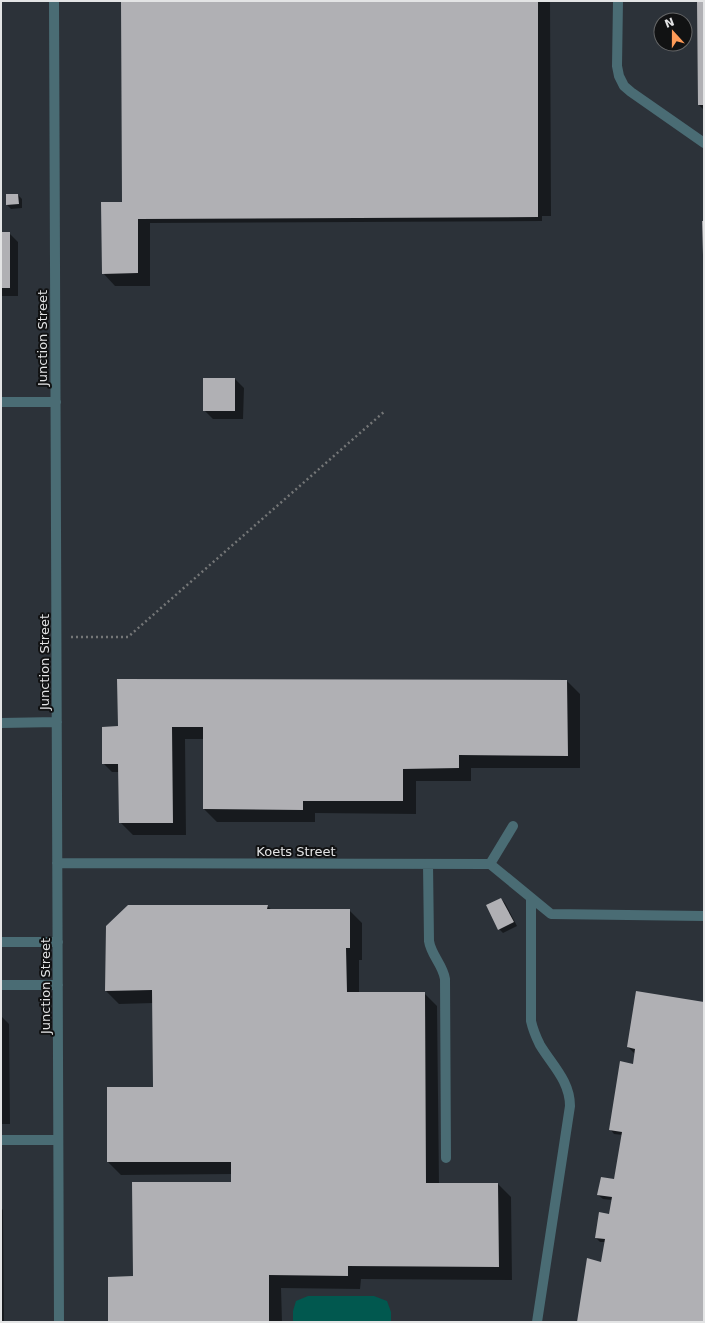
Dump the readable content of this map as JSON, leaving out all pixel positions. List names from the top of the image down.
{
  "streets": {
    "street": ["Junction Street", "Koets Street"]
  },
  "crossings": [
    ["Junction Street", "Koets Street"]
  ],
  "north": "top"
}
